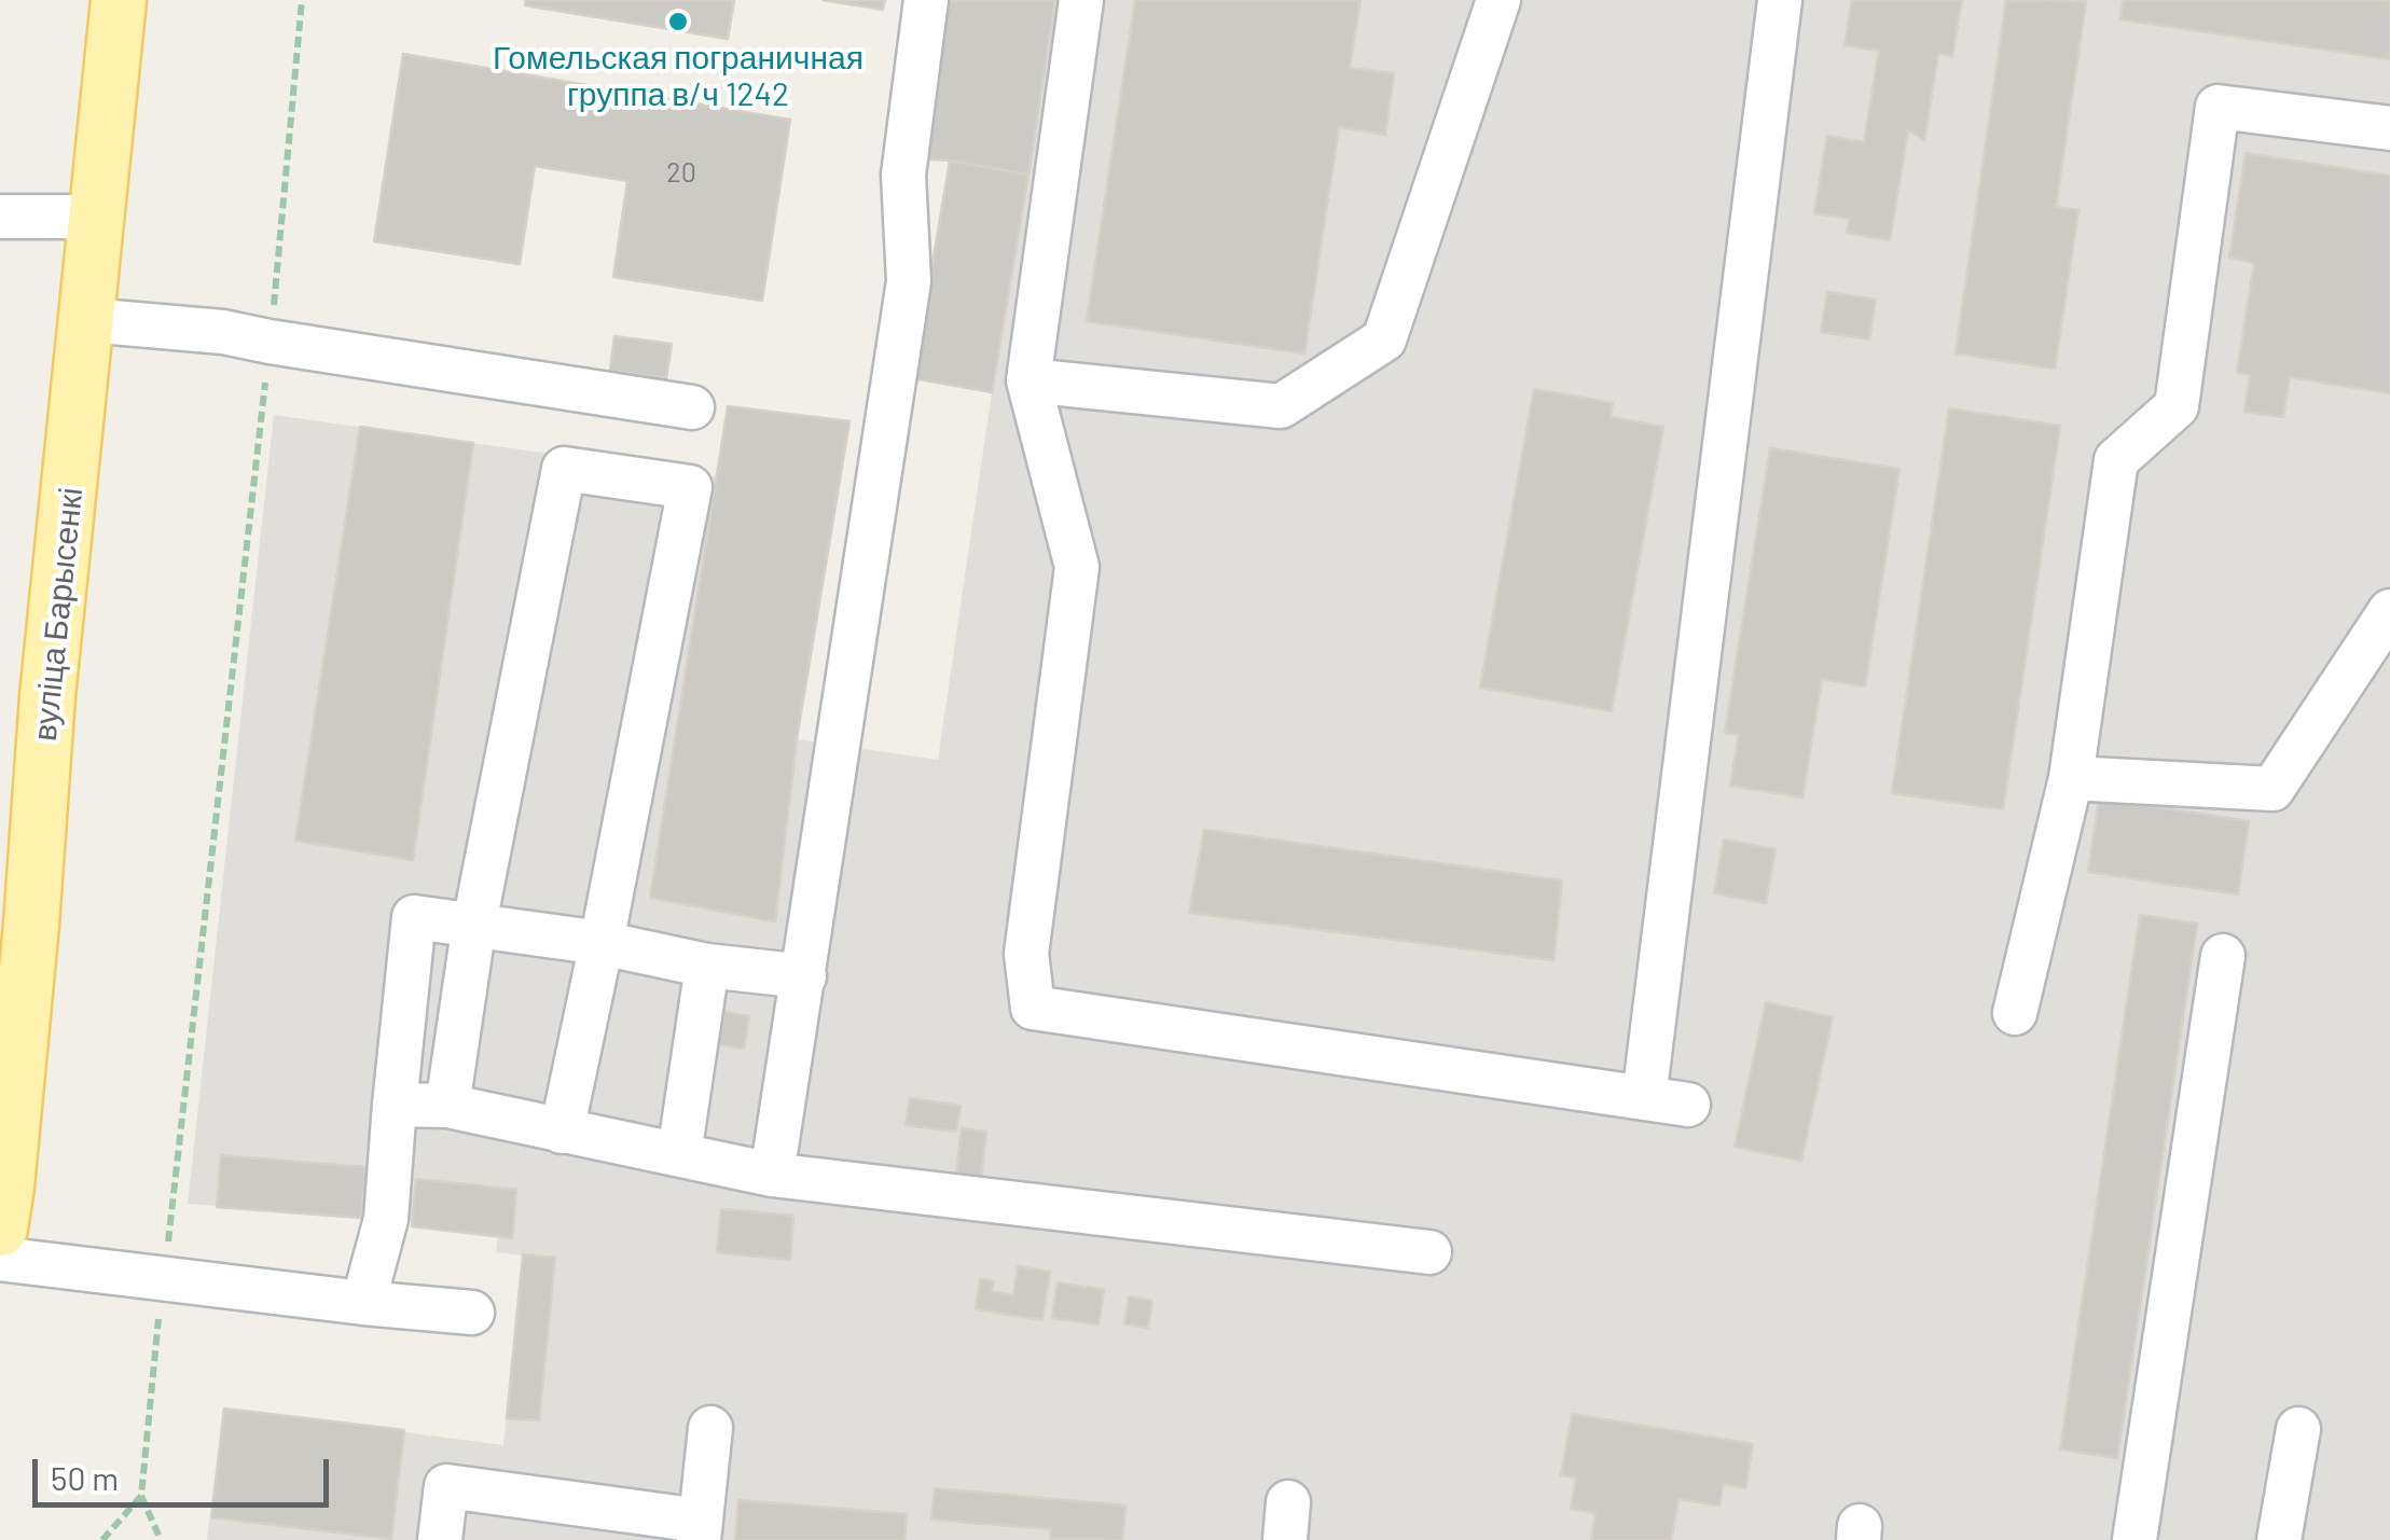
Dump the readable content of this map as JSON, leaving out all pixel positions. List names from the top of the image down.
{
  "streets": {
    "main road": ["вуліца Барысенкі"]
  },
  "places": ["Гомельская пограничная группа в/ч 1242"],
  "house_numbers": ["20"],
  "scale_bar": "50 m"
}
